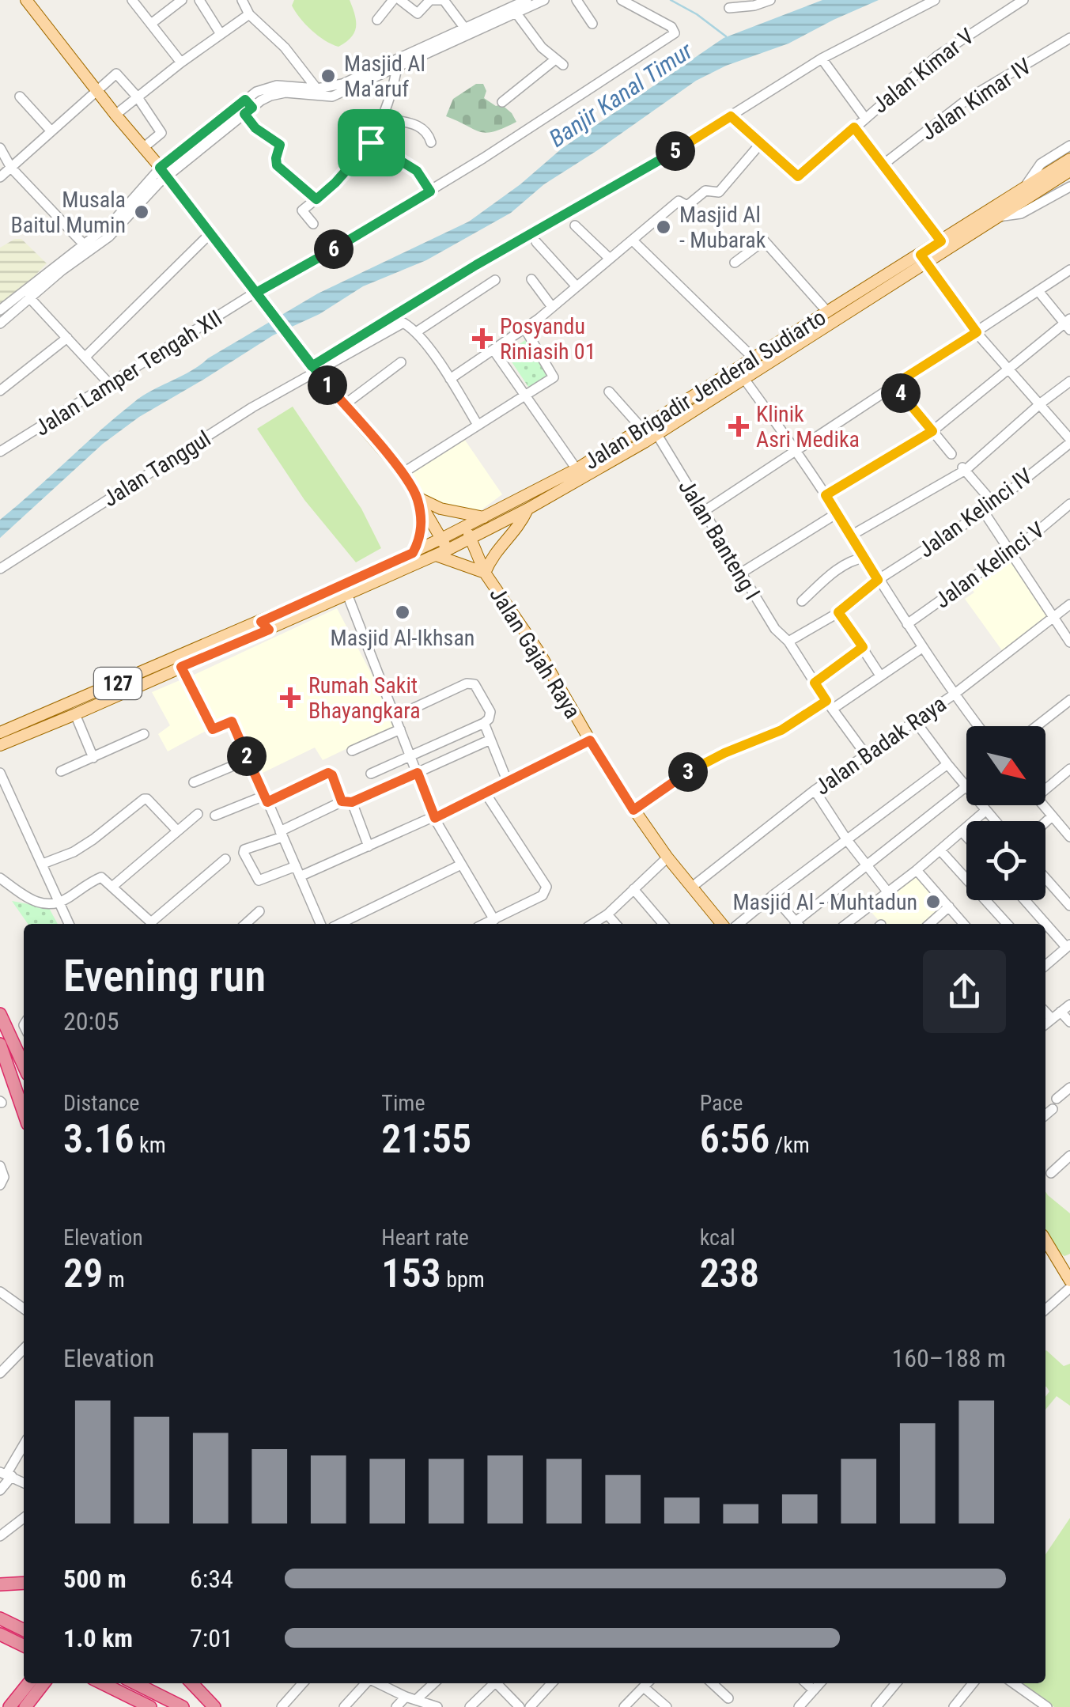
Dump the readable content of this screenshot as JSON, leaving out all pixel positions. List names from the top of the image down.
{
  "streets": {
    "main road": ["Jalan Brigadir Jenderal Sudiarto", "Jalan Gajah Raya", "127"],
    "street": [
      "Jalan Kimar V",
      "Jalan Kimar IV",
      "Jalan Lamper Tengah XII",
      "Jalan Tanggul",
      "Jalan Kelinci IV",
      "Jalan Banteng I",
      "Jalan Kelinci V",
      "Jalan Badak Raya"
    ]
  },
  "crossings": [
    ["Jalan Brigadir Jenderal Sudiarto", "Jalan Banteng I"],
    ["Jalan Brigadir Jenderal Sudiarto", "127"],
    ["Jalan Kelinci IV", "Jalan Banteng I"],
    ["Jalan Banteng I", "Jalan Badak Raya"],
    ["Jalan Gajah Raya", "127"],
    ["Jalan Gajah Raya", "Jalan Badak Raya"]
  ],
  "water": ["Banjir Kanal Timur"],
  "places": {
    "other": [
      "Masjid Al Ma'aruf",
      "Musala Baitul Mumin",
      "Masjid Al - Mubarak",
      "Masjid Al-Ikhsan",
      "Masjid Al - Muhtadun"
    ],
    "health": ["Posyandu Riniasih 01", "Klinik Asri Medika", "Rumah Sakit Bhayangkara"]
  },
  "north": "bottom right",
  "page": {
    "pins": [
      "5",
      "6",
      "1",
      "4",
      "2",
      "3"
    ],
    "heading": ["Evening run", "20:05"],
    "stats": [
      ["Distance", "3.16 km"],
      ["Time", "21:55"],
      ["Pace", "6:56 /km"],
      ["Elevation", "29 m"],
      ["Heart rate", "153 bpm"],
      ["kcal", "238"]
    ],
    "chart": ["Elevation", "160–188 m"],
    "list": [
      {
        "name": "500 m",
        "note": "6:34"
      },
      {
        "name": "1.0 km",
        "note": "7:01"
      }
    ]
  }
}
